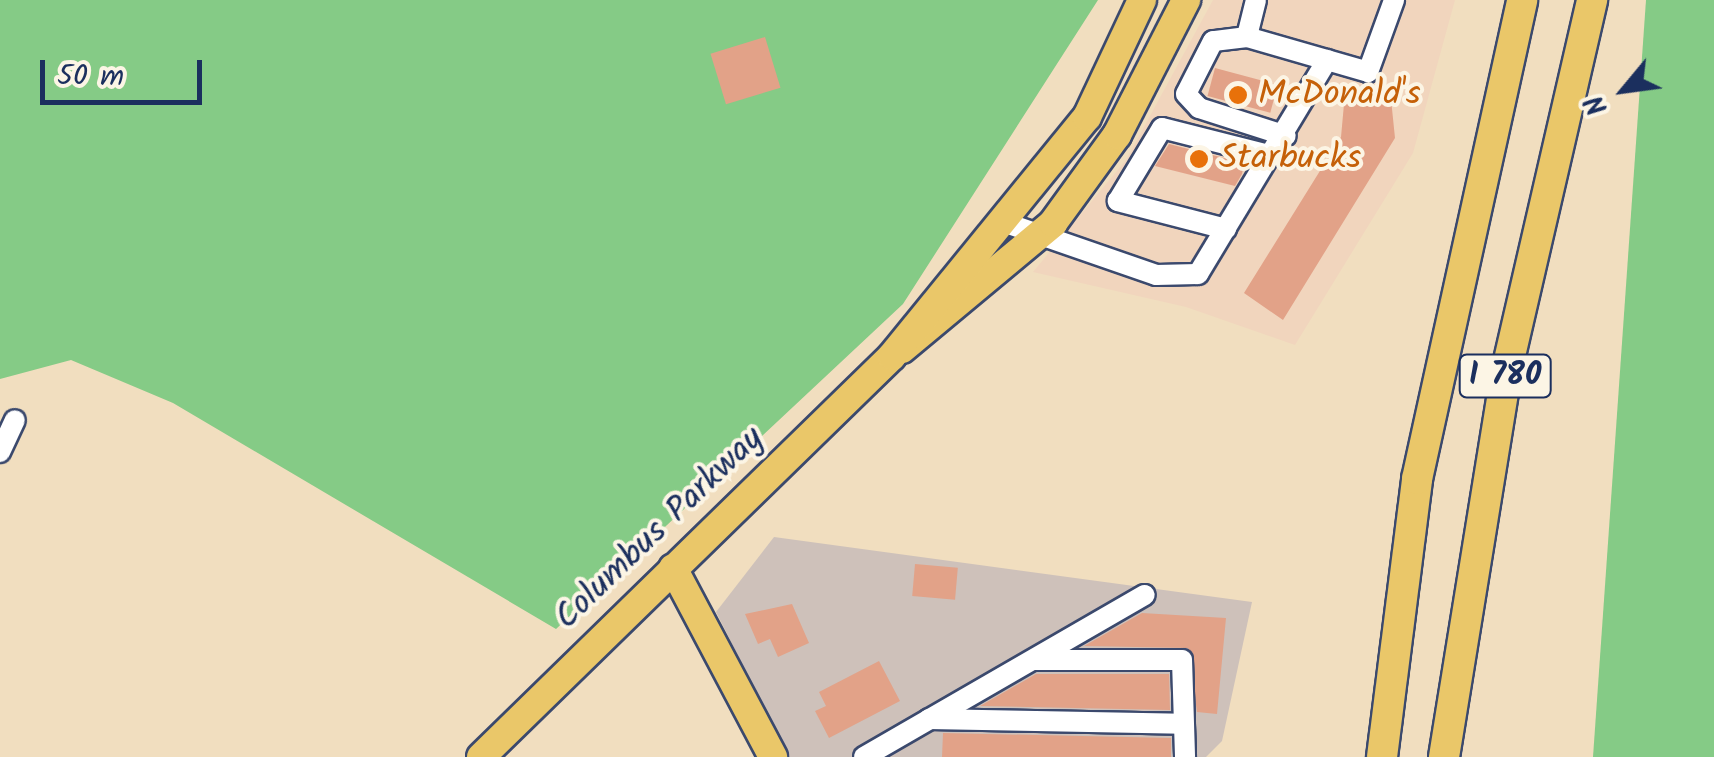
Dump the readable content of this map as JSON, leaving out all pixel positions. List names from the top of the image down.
{
  "streets": {
    "highway": ["I 780"],
    "main road": ["Columbus Parkway"]
  },
  "places": ["McDonald's", "Starbucks"],
  "scale_bar": "50 m",
  "north": "bottom left"
}
